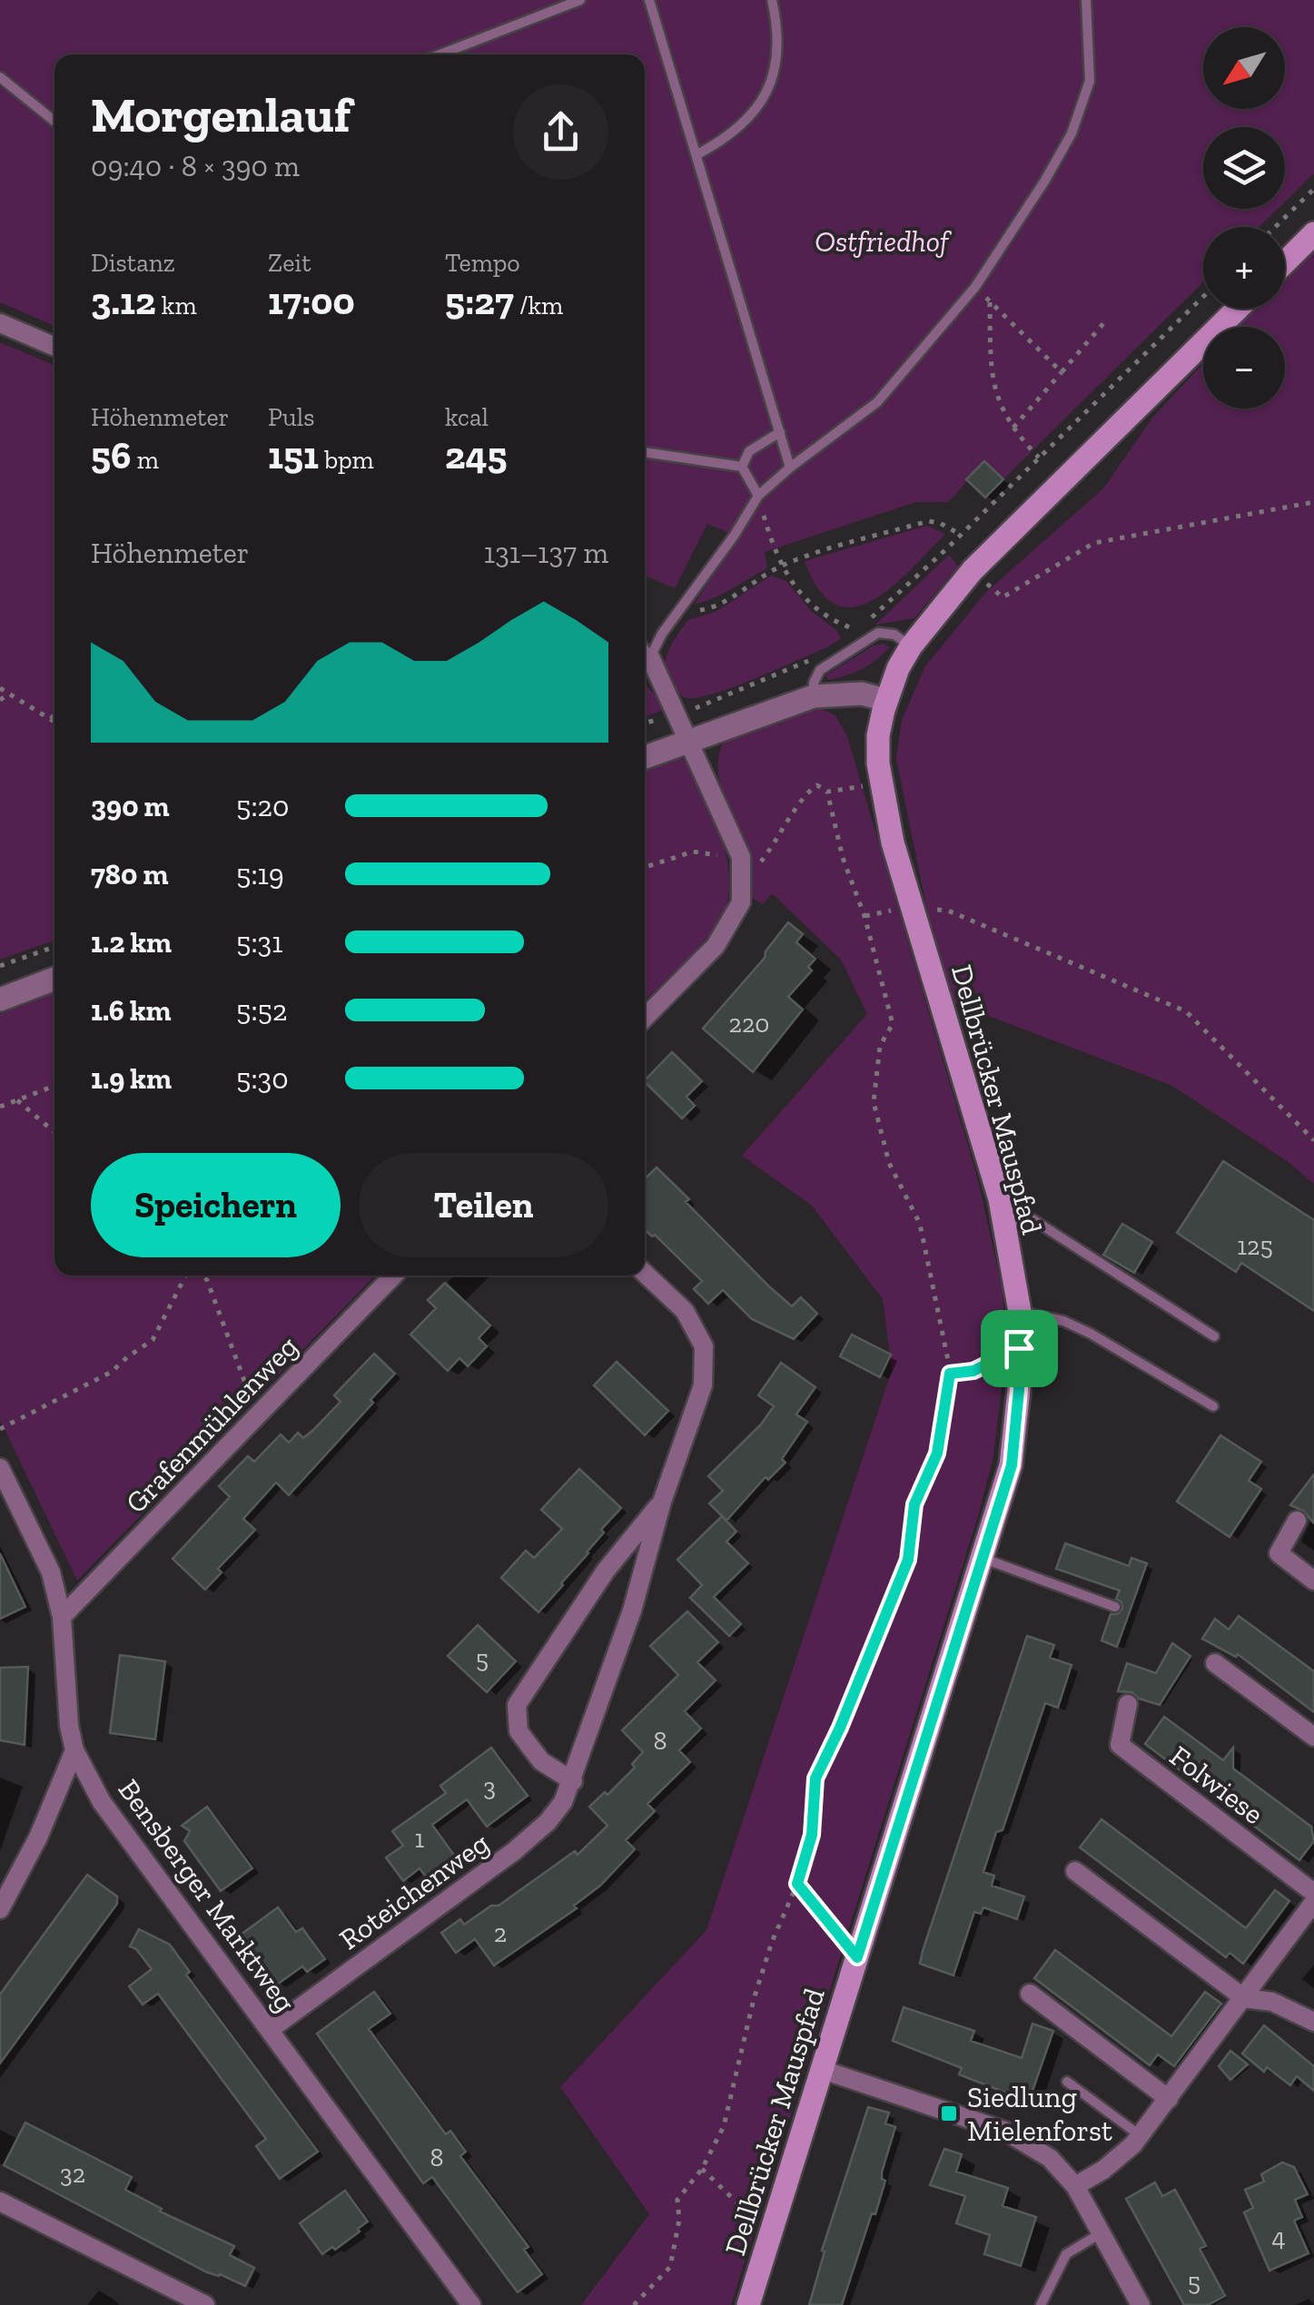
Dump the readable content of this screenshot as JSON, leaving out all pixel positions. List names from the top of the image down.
{
  "streets": {
    "main road": ["Dellbrücker Mauspfad"],
    "street": [
      "Grafenmühlenweg",
      "Folwiese",
      "Roteichenweg",
      "Bensberger Marktweg"
    ]
  },
  "crossings": [
    ["Grafenmühlenweg", "Bensberger Marktweg"],
    ["Roteichenweg", "Bensberger Marktweg"]
  ],
  "parks": ["Ostfriedhof"],
  "places": {
    "transit": ["Siedlung Mielenforst"]
  },
  "house_numbers": [
    "220",
    "125",
    "5",
    "8",
    "3",
    "1",
    "2",
    "8",
    "32",
    "4",
    "5"
  ],
  "north": "bottom left",
  "page": {
    "map_buttons": ["+", "−"],
    "heading": ["Morgenlauf", "09:40 · 8 × 390 m"],
    "stats": [
      ["Distanz", "3.12 km"],
      ["Zeit", "17:00"],
      ["Tempo", "5:27 /km"],
      ["Höhenmeter", "56 m"],
      ["Puls", "151 bpm"],
      ["kcal", "245"]
    ],
    "chart": ["Höhenmeter", "131–137 m"],
    "list": [
      {
        "name": "390 m",
        "note": "5:20"
      },
      {
        "name": "780 m",
        "note": "5:19"
      },
      {
        "name": "1.2 km",
        "note": "5:31"
      },
      {
        "name": "1.6 km",
        "note": "5:52"
      },
      {
        "name": "1.9 km",
        "note": "5:30"
      }
    ],
    "buttons": ["Speichern", "Teilen"]
  }
}
